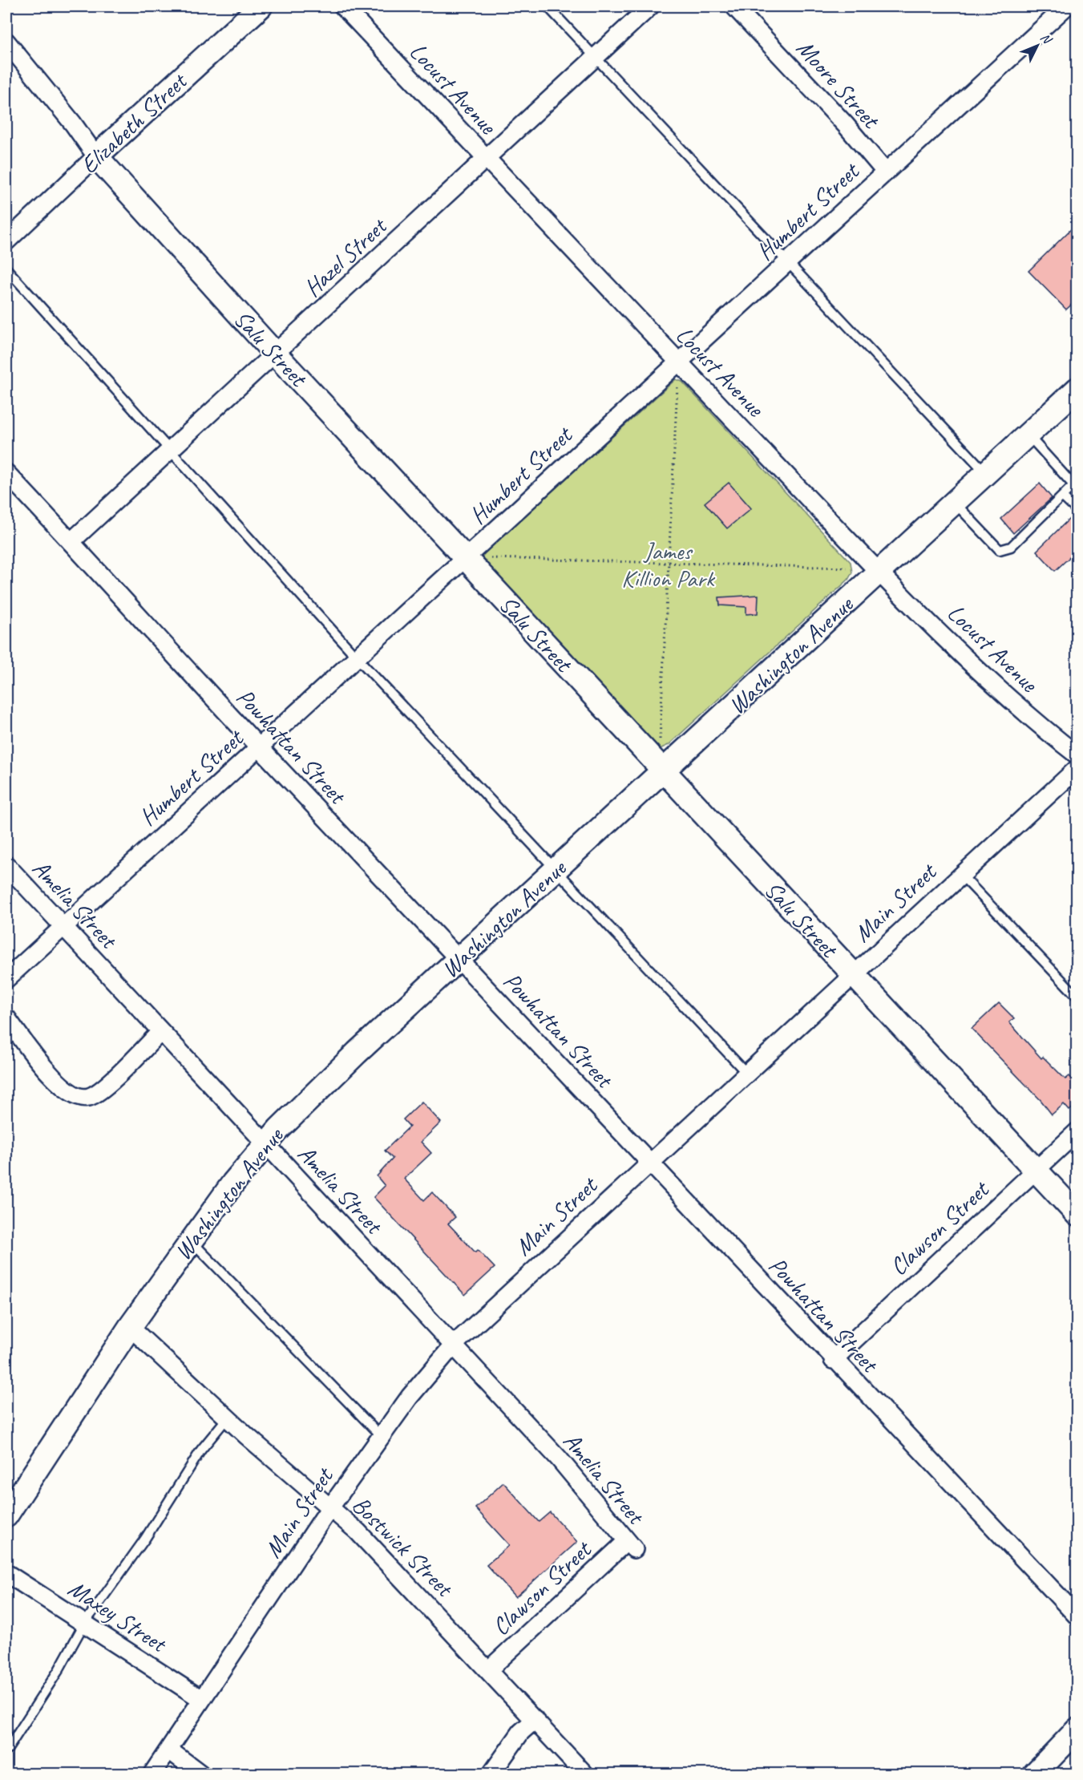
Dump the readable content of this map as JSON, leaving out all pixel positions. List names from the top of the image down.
{
  "streets": {
    "street": [
      "Moore Street",
      "Locust Avenue",
      "Elizabeth Street",
      "Humbert Street",
      "Hazel Street",
      "Salu Street",
      "Washington Avenue",
      "Powhattan Street",
      "Main Street",
      "Amelia Street",
      "Clawson Street",
      "Bostwick Street",
      "Maxey Street"
    ]
  },
  "crossings": [
    ["Moore Street", "Humbert Street"],
    ["Locust Avenue", "Humbert Street"],
    ["Locust Avenue", "Hazel Street"],
    ["Locust Avenue", "Washington Avenue"],
    ["Elizabeth Street", "Salu Street"],
    ["Humbert Street", "Salu Street"],
    ["Humbert Street", "Powhattan Street"],
    ["Humbert Street", "Amelia Street"],
    ["Hazel Street", "Salu Street"],
    ["Hazel Street", "Powhattan Street"],
    ["Salu Street", "Washington Avenue"],
    ["Salu Street", "Main Street"],
    ["Salu Street", "Clawson Street"],
    ["Washington Avenue", "Powhattan Street"],
    ["Washington Avenue", "Amelia Street"],
    ["Washington Avenue", "Bostwick Street"],
    ["Powhattan Street", "Main Street"],
    ["Powhattan Street", "Clawson Street"],
    ["Main Street", "Amelia Street"],
    ["Main Street", "Bostwick Street"],
    ["Main Street", "Maxey Street"],
    ["Amelia Street", "Clawson Street"],
    ["Clawson Street", "Bostwick Street"]
  ],
  "parks": ["James Killion Park"],
  "north": "top right"
}
